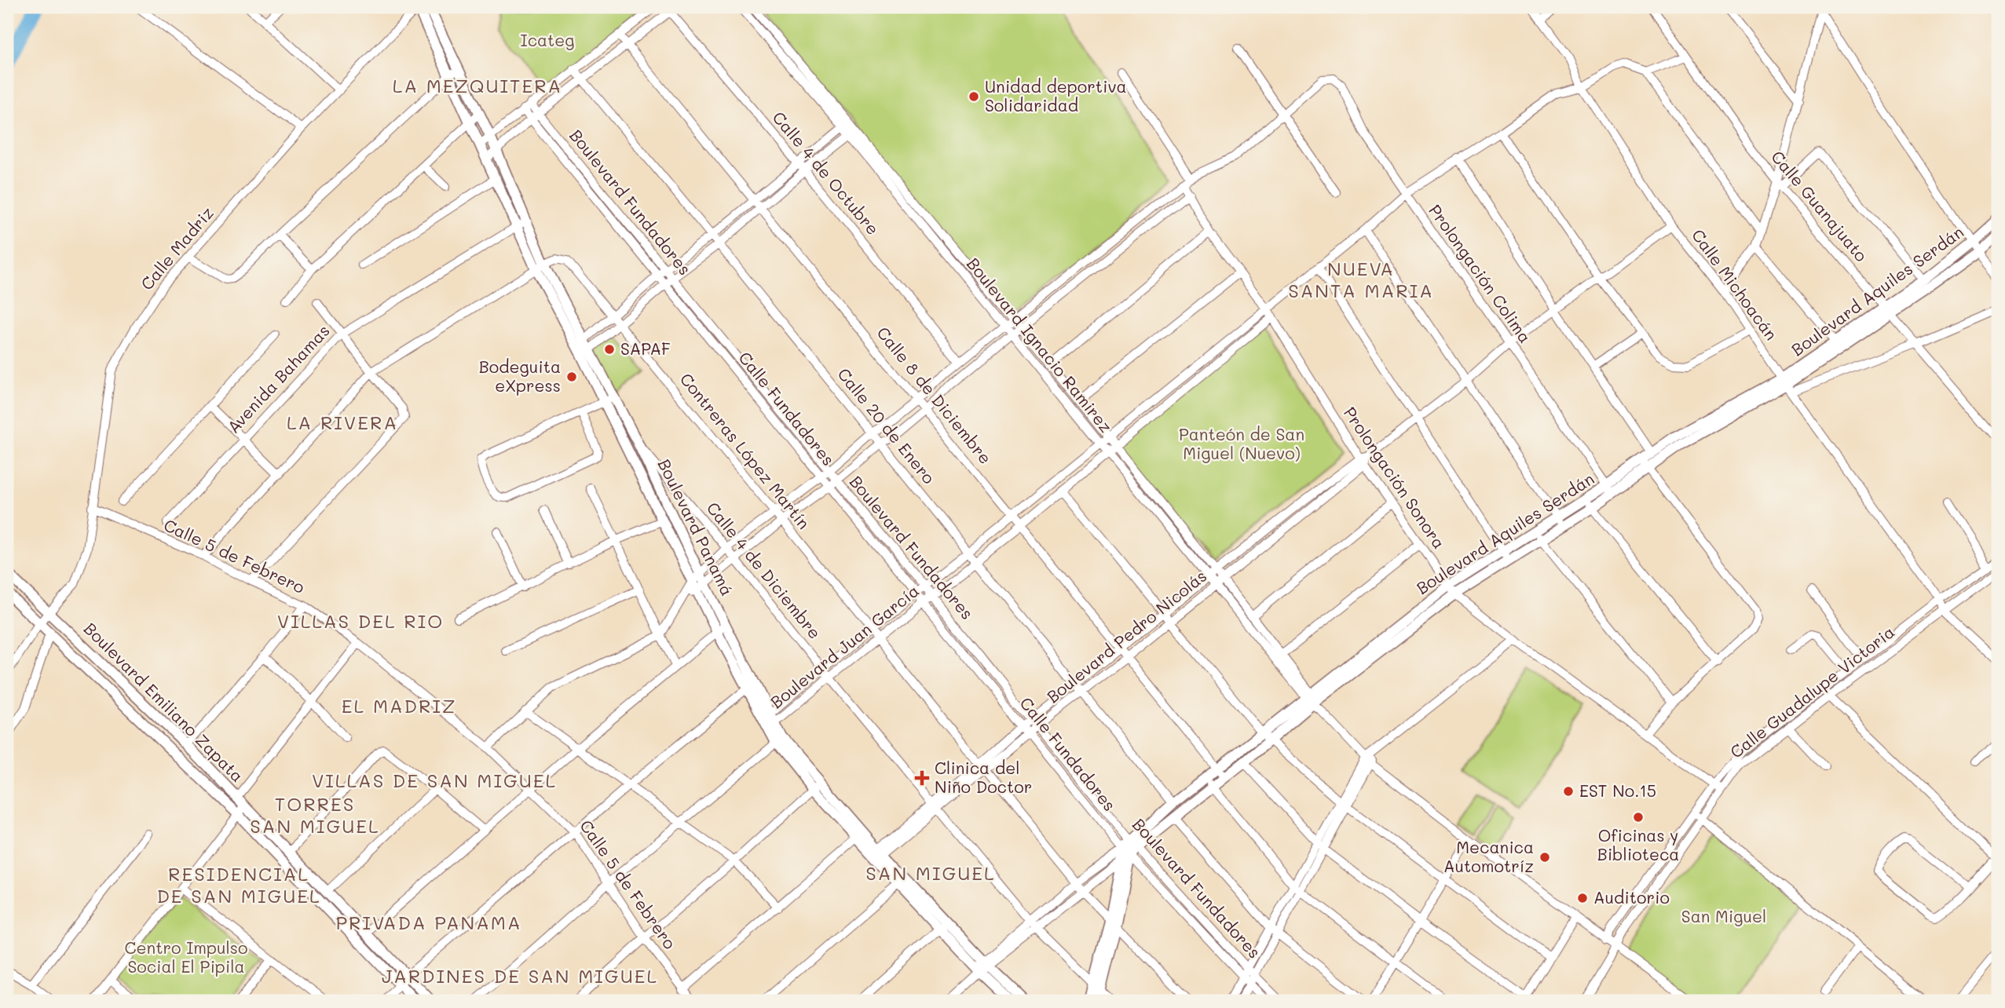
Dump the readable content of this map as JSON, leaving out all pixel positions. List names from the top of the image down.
{
  "streets": {
    "street": [
      "Calle 4 de Octubre",
      "Boulevard Fundadores",
      "Calle Guanajuato",
      "Calle Madriz",
      "Prolongación Colima",
      "Calle Michoacán",
      "Boulevard Aquiles Serdán",
      "Boulevard Ignacio Ramirez",
      "Avenida Bahamas",
      "Calle 8 de Diciembre",
      "Calle Fundadores",
      "Calle 20 de Enero",
      "Contreras López Martín",
      "Prolongación Sonora",
      "Boulevard Panamá",
      "Calle 5 de Febrero",
      "Calle 4 de Diciembre",
      "Boulevard Pedro Nicolás",
      "Boulevard Juan García",
      "Calle Guadalupe Victoria",
      "Boulevard Emiliano Zapata"
    ]
  },
  "crossings": [
    ["Boulevard Fundadores", "Boulevard Aquiles Serdán"],
    ["Boulevard Fundadores", "Calle Fundadores"],
    ["Boulevard Fundadores", "Boulevard Pedro Nicolás"],
    ["Boulevard Fundadores", "Boulevard Juan García"],
    ["Calle Guanajuato", "Boulevard Aquiles Serdán"],
    ["Calle Madriz", "Boulevard Panamá"],
    ["Calle Madriz", "Calle 5 de Febrero"],
    ["Calle Madriz", "Boulevard Emiliano Zapata"],
    ["Prolongación Colima", "Boulevard Aquiles Serdán"],
    ["Prolongación Colima", "Boulevard Pedro Nicolás"],
    ["Prolongación Colima", "Boulevard Juan García"],
    ["Calle Michoacán", "Boulevard Aquiles Serdán"],
    ["Calle Michoacán", "Boulevard Pedro Nicolás"],
    ["Calle Michoacán", "Boulevard Juan García"],
    ["Calle Michoacán", "Calle Guadalupe Victoria"],
    ["Boulevard Aquiles Serdán", "Boulevard Ignacio Ramirez"],
    ["Boulevard Aquiles Serdán", "Calle 8 de Diciembre"],
    ["Boulevard Aquiles Serdán", "Calle Fundadores"],
    ["Boulevard Aquiles Serdán", "Calle 20 de Enero"],
    ["Boulevard Aquiles Serdán", "Contreras López Martín"],
    ["Boulevard Aquiles Serdán", "Prolongación Sonora"],
    ["Boulevard Ignacio Ramirez", "Boulevard Pedro Nicolás"],
    ["Boulevard Ignacio Ramirez", "Boulevard Juan García"],
    ["Avenida Bahamas", "Boulevard Panamá"],
    ["Calle 8 de Diciembre", "Boulevard Pedro Nicolás"],
    ["Calle 8 de Diciembre", "Boulevard Juan García"],
    ["Calle Fundadores", "Boulevard Pedro Nicolás"],
    ["Calle Fundadores", "Boulevard Juan García"],
    ["Calle 20 de Enero", "Boulevard Pedro Nicolás"],
    ["Calle 20 de Enero", "Boulevard Juan García"],
    ["Contreras López Martín", "Boulevard Panamá"],
    ["Contreras López Martín", "Boulevard Pedro Nicolás"],
    ["Contreras López Martín", "Boulevard Juan García"],
    ["Prolongación Sonora", "Boulevard Pedro Nicolás"],
    ["Prolongación Sonora", "Boulevard Juan García"],
    ["Prolongación Sonora", "Calle Guadalupe Victoria"],
    ["Boulevard Panamá", "Calle 4 de Diciembre"],
    ["Boulevard Panamá", "Boulevard Juan García"],
    ["Calle 4 de Diciembre", "Boulevard Juan García"]
  ],
  "districts": [
    "LA MEZQUITERA",
    "NUEVA SANTA MARIA",
    "LA RIVERA",
    "VILLAS DEL RIO",
    "EL MADRIZ",
    "VILLAS DE SAN MIGUEL",
    "TORRES SAN MIGUEL",
    "SAN MIGUEL",
    "RESIDENCIAL DE SAN MIGUEL",
    "PRIVADA PANAMA",
    "JARDINES DE SAN MIGUEL"
  ],
  "parks": [
    "Icateg",
    "Panteón de San Miguel (Nuevo)",
    "San Miguel",
    "Centro Impulso Social El Pipila"
  ],
  "places": {
    "other": [
      "Unidad deportiva Solidaridad",
      "SAPAF",
      "Bodeguita eXpress",
      "EST No.15",
      "Oficinas y Biblioteca",
      "Mecanica Automotríz",
      "Auditorio"
    ],
    "health": ["Clinica del Niño Doctor"]
  }
}
